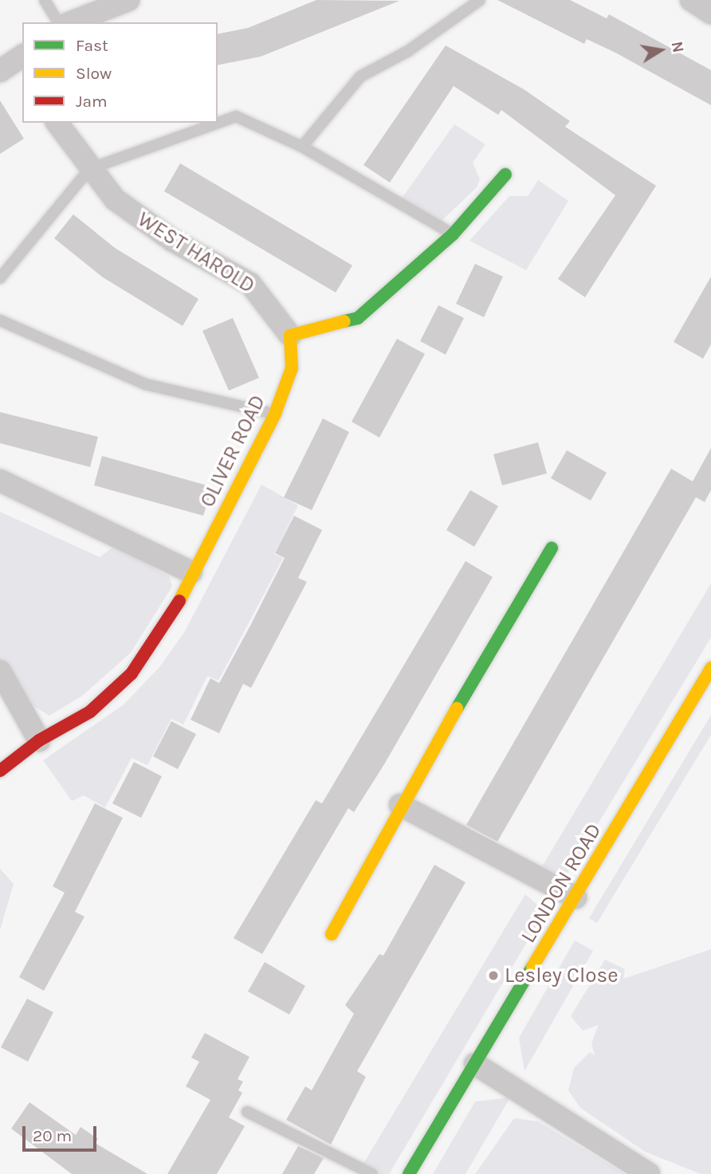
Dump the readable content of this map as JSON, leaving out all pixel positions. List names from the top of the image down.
{
  "streets": {
    "street": ["WEST HAROLD", "OLIVER ROAD", "LONDON ROAD"]
  },
  "crossings": [
    ["WEST HAROLD", "OLIVER ROAD"]
  ],
  "places": ["Lesley Close"],
  "legend": ["Fast", "Slow", "Jam"],
  "scale_bar": "20 m",
  "north": "right"
}
